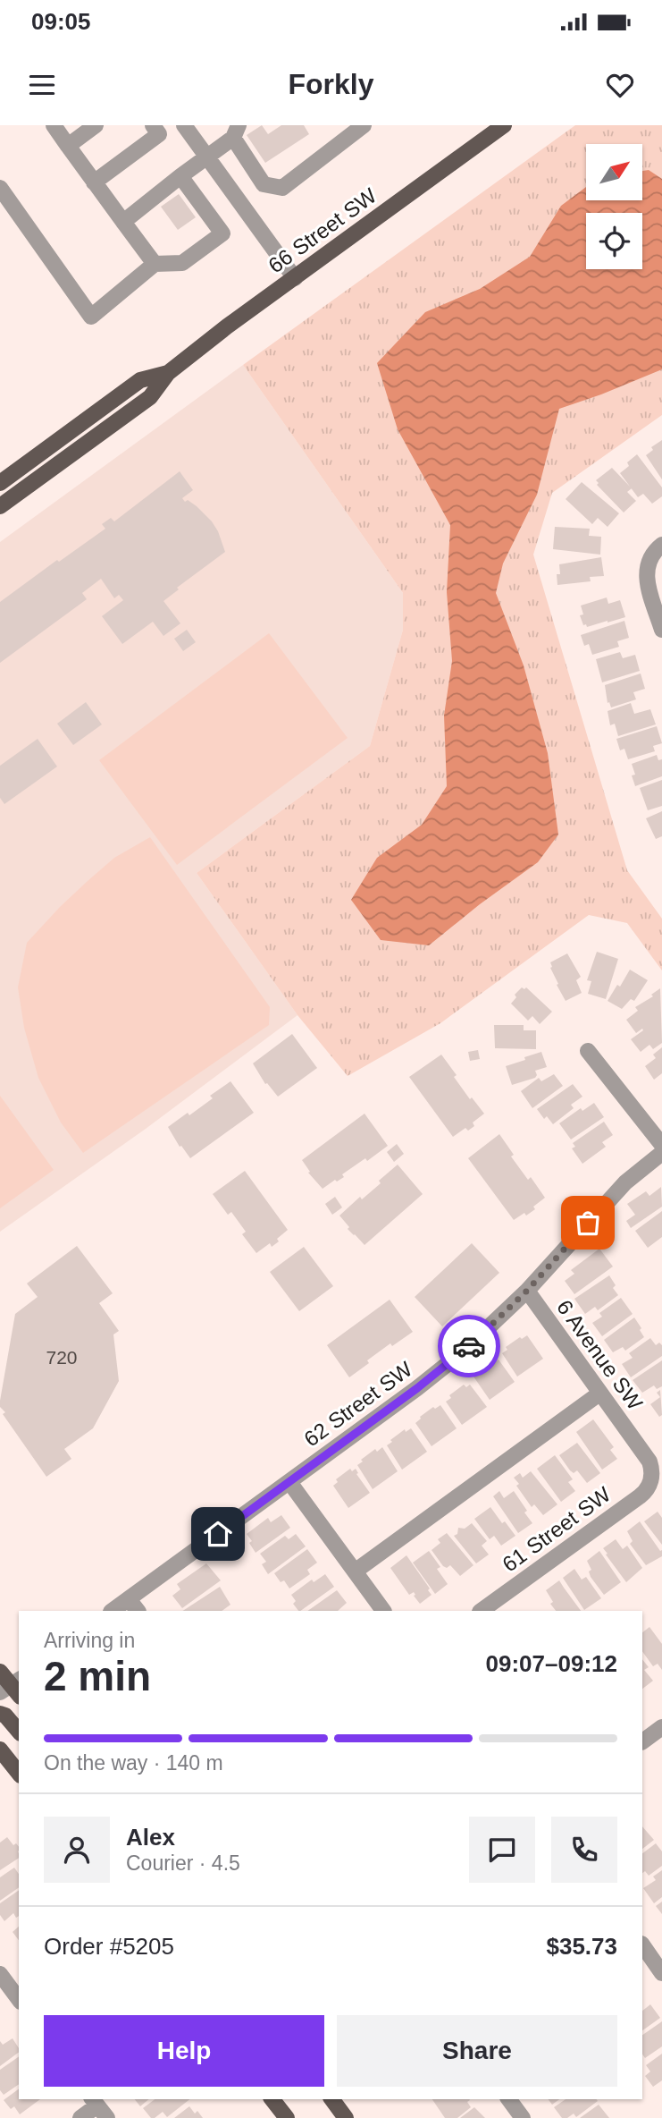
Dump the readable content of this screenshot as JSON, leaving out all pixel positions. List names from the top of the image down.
{
  "streets": {
    "main road": ["66 Street SW"],
    "street": ["6 Avenue SW", "62 Street SW", "61 Street SW"]
  },
  "crossings": [
    ["6 Avenue SW", "62 Street SW"],
    ["6 Avenue SW", "61 Street SW"]
  ],
  "house_numbers": ["720"],
  "north": "top right",
  "page": {
    "status": "09:05",
    "header": "Forkly",
    "heading": ["2 min", "Arriving in", "09:07–09:12"],
    "panel": [
      "Alex",
      "Courier · 4.5",
      "Order #5205",
      "$35.73"
    ],
    "bar": "On the way · 140 m",
    "buttons": ["Help", "Share"]
  }
}
